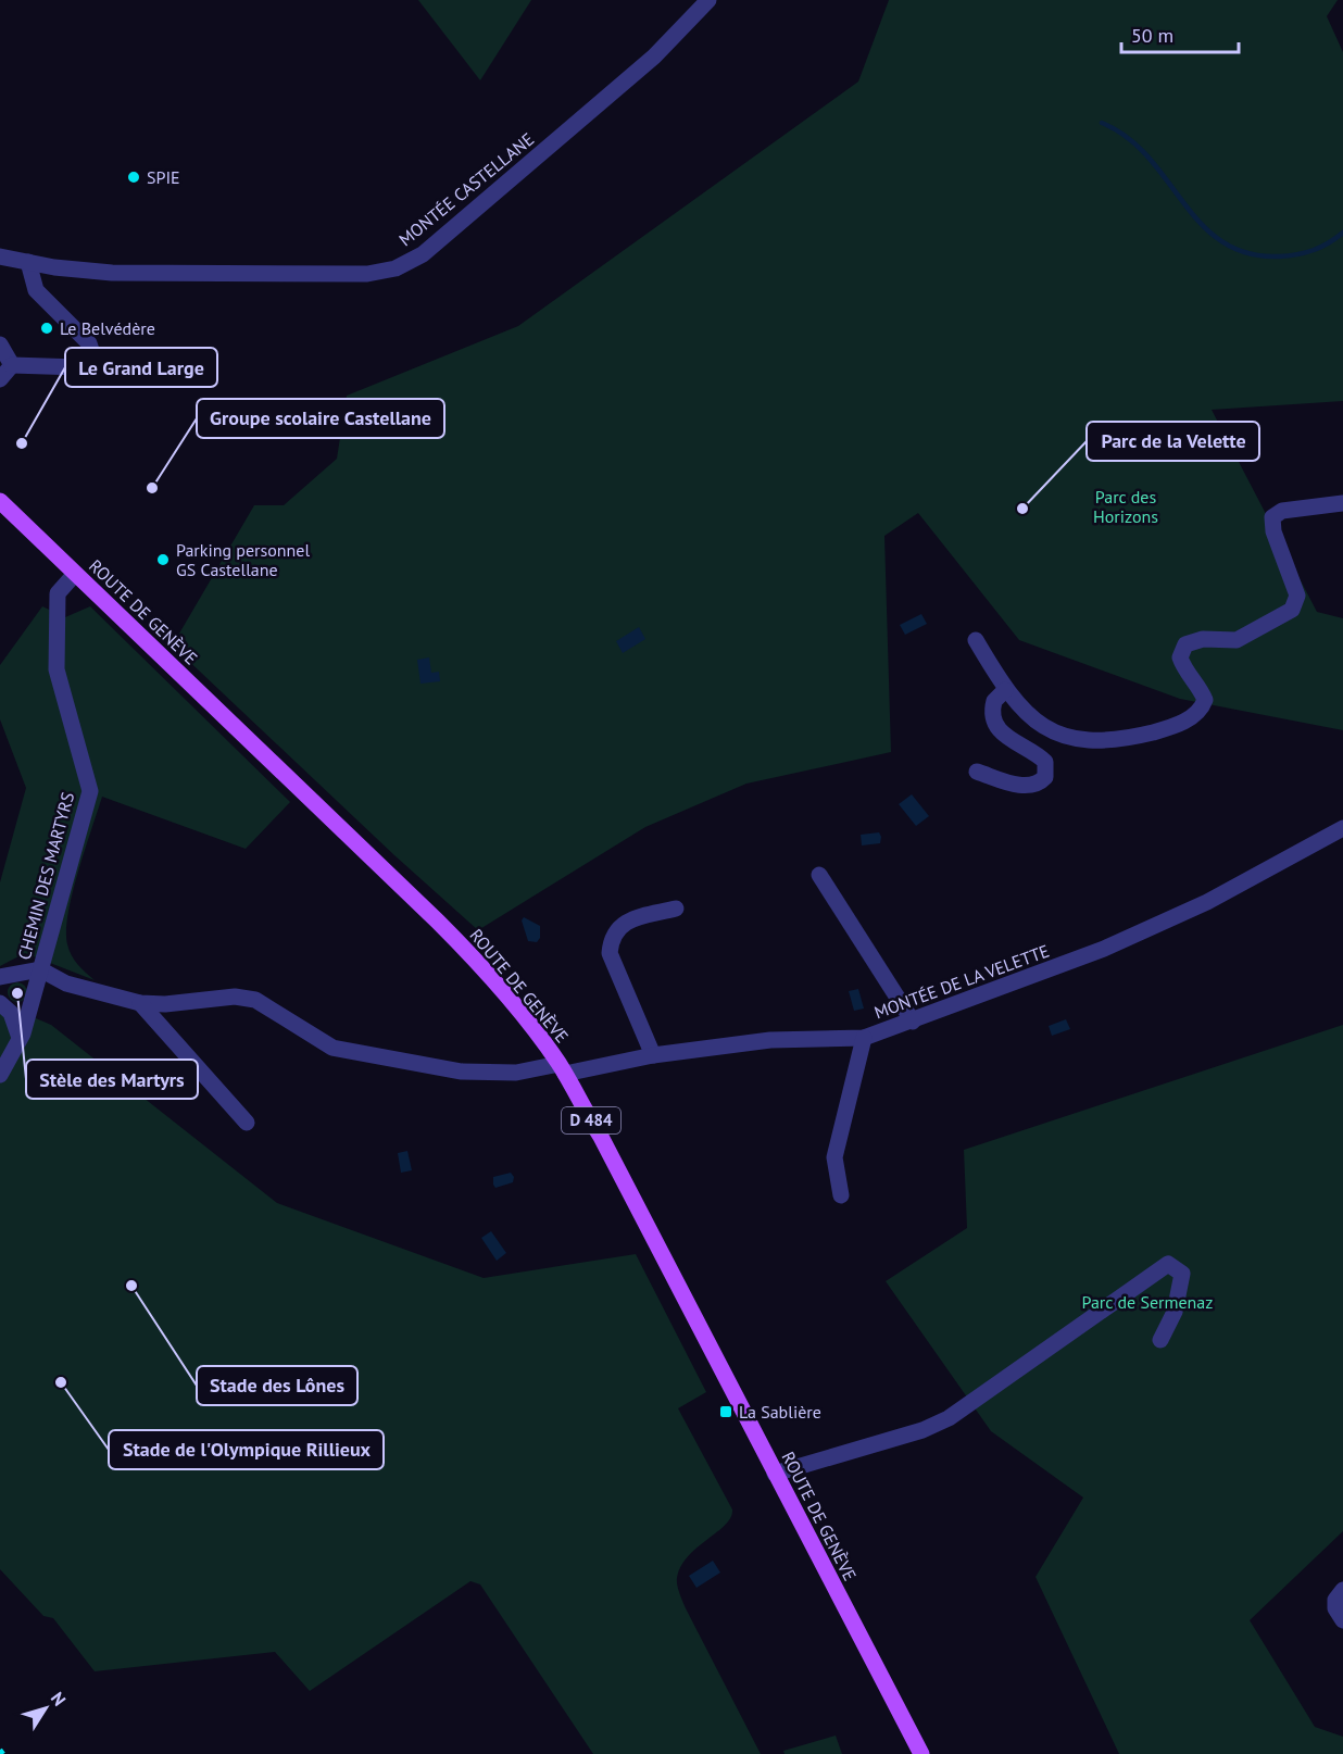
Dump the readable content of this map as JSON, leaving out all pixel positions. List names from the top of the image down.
{
  "streets": {
    "main road": ["ROUTE DE GENÈVE", "D 484"],
    "street": ["MONTÉE CASTELLANE", "CHEMIN DES MARTYRS", "MONTÉE DE LA VELETTE"]
  },
  "crossings": [
    ["ROUTE DE GENÈVE", "CHEMIN DES MARTYRS"],
    ["ROUTE DE GENÈVE", "MONTÉE DE LA VELETTE"],
    ["CHEMIN DES MARTYRS", "MONTÉE DE LA VELETTE"]
  ],
  "parks": ["Parc des Horizons", "Parc de Sermenaz"],
  "places": {
    "other": [
      "SPIE",
      "Le Belvédère",
      "Le Grand Large",
      "Groupe scolaire Castellane",
      "Parc de la Velette",
      "Parking personnel GS Castellane",
      "Stèle des Martyrs",
      "Stade des Lônes",
      "Stade de l'Olympique Rillieux"
    ],
    "transit": ["La Sablière"]
  },
  "scale_bar": "50 m",
  "north": "top right"
}
